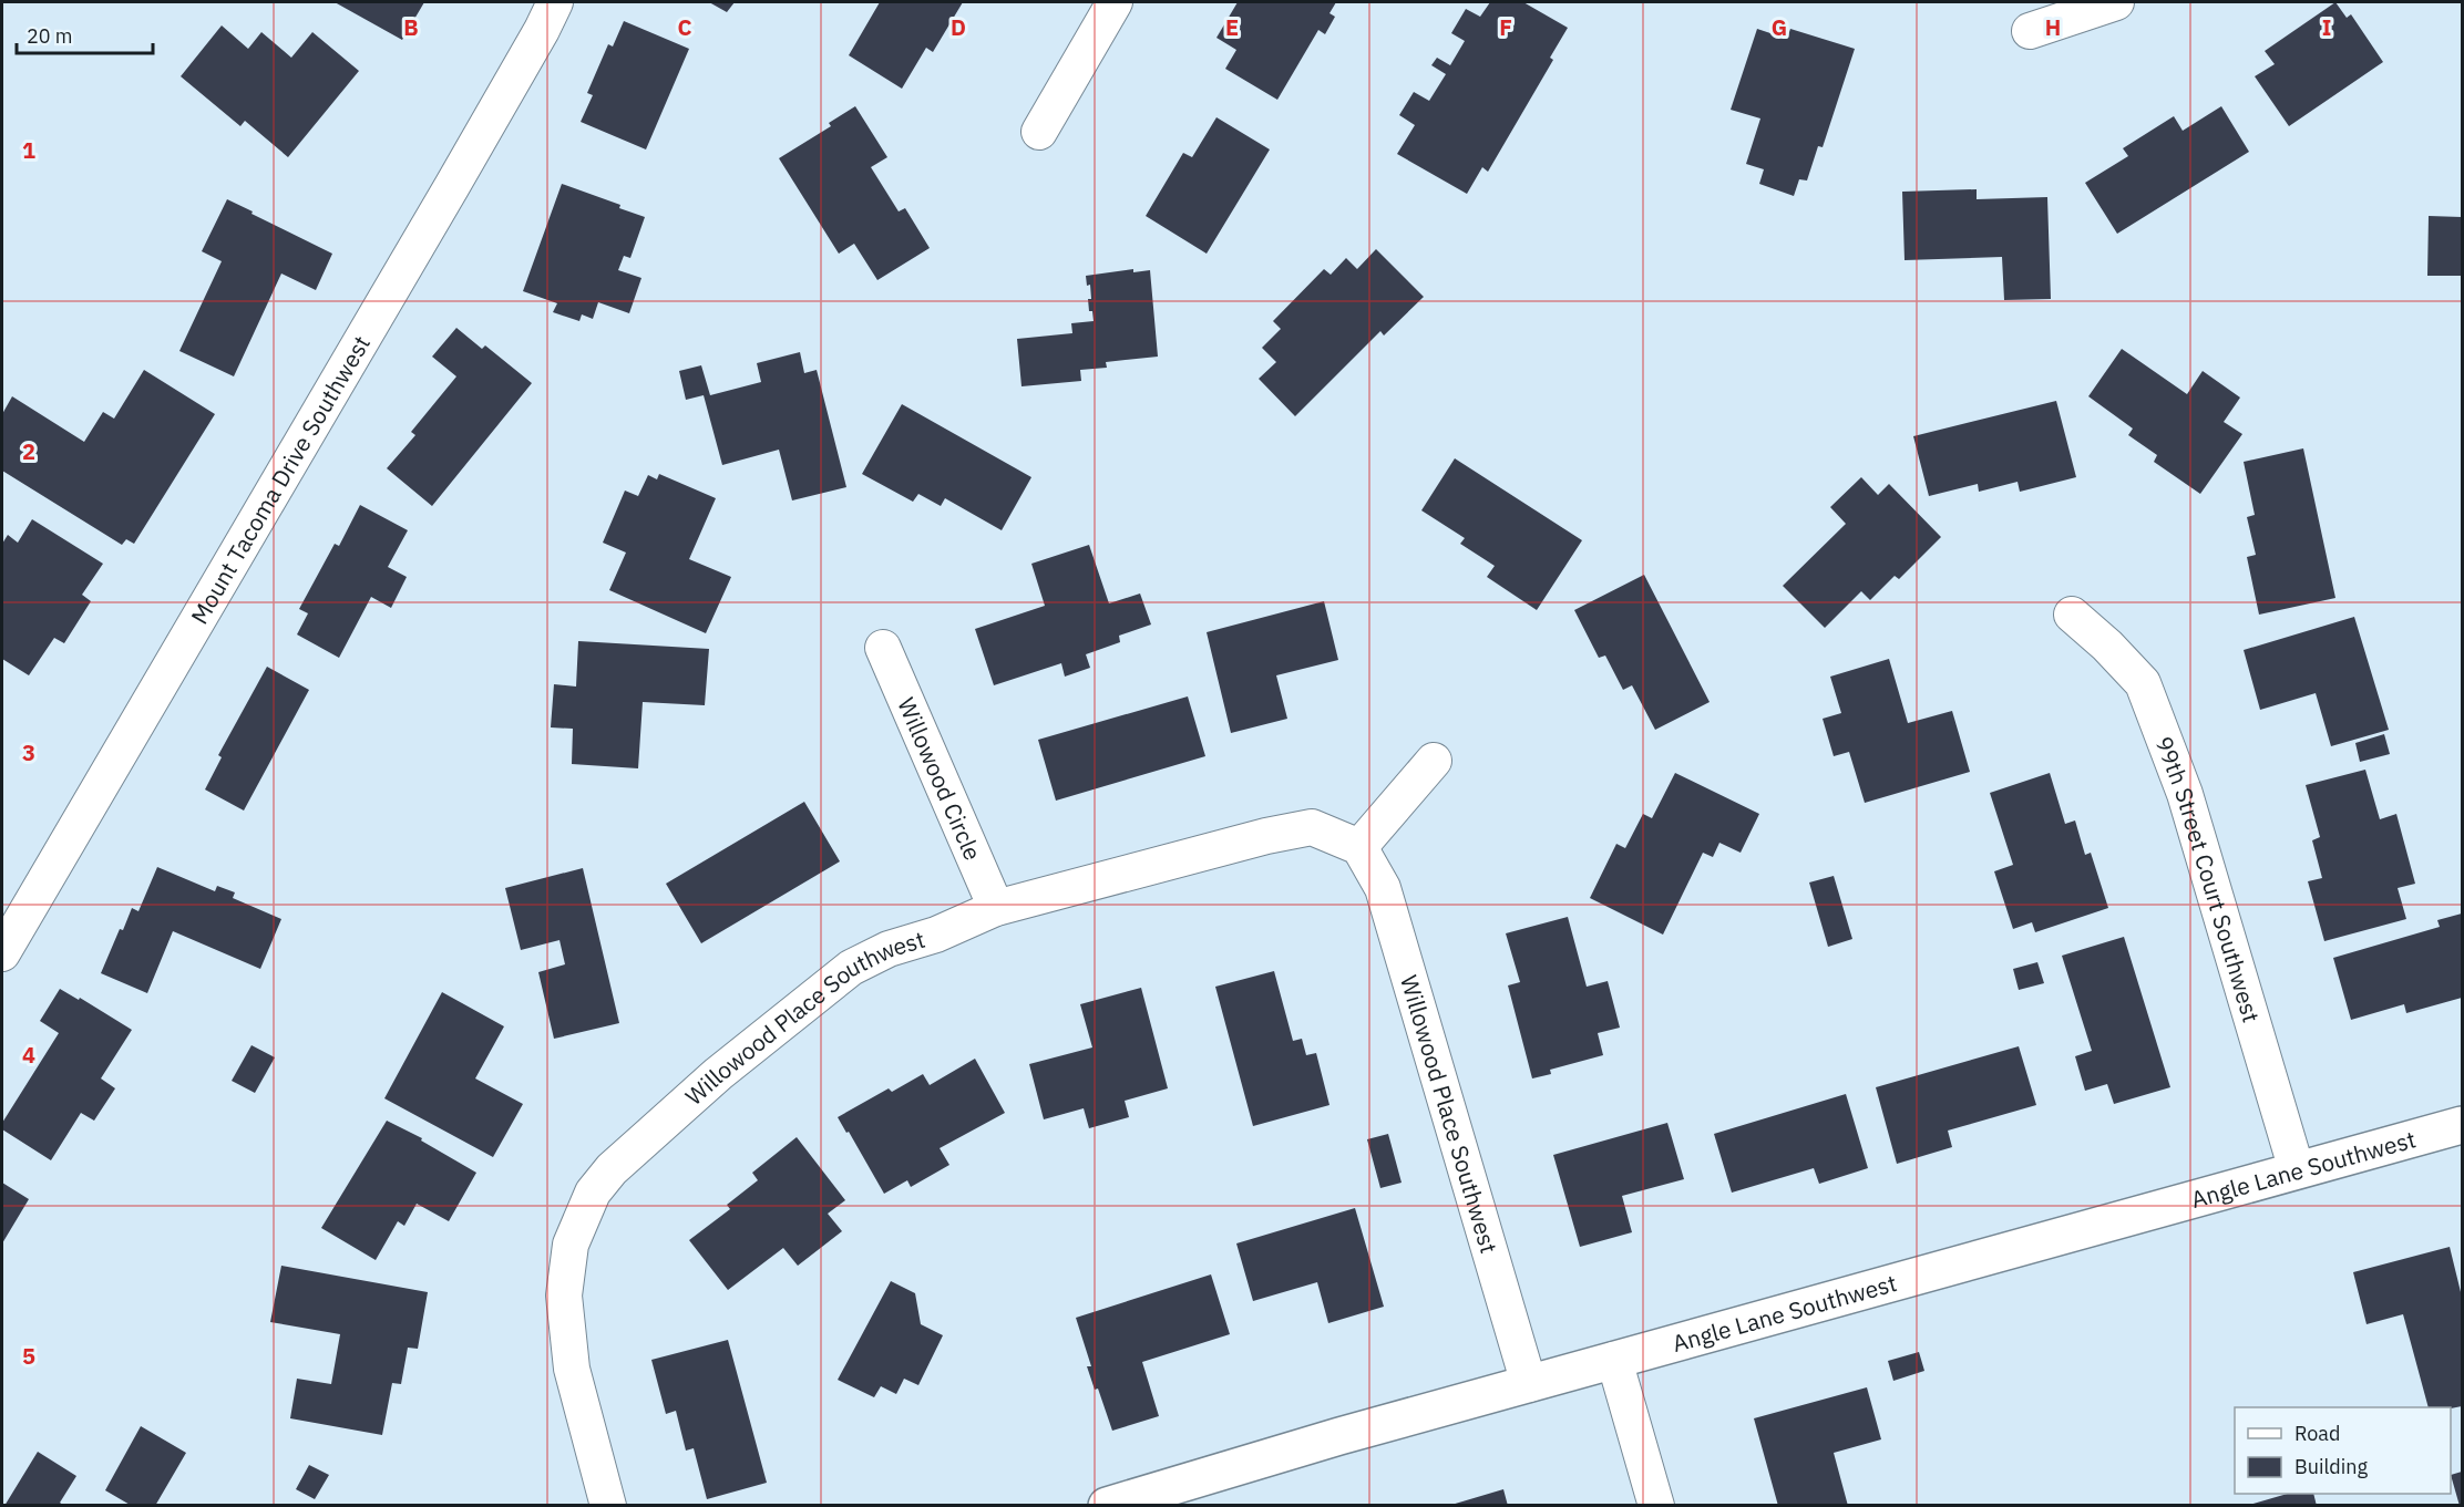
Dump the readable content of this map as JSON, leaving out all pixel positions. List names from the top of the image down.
{
  "streets": {
    "street": [
      "Mount Tacoma Drive Southwest",
      "Willowood Circle",
      "99th Street Court Southwest",
      "Willowood Place Southwest",
      "Angle Lane Southwest"
    ]
  },
  "crossings": [
    ["Willowood Circle", "Willowood Place Southwest"],
    ["99th Street Court Southwest", "Angle Lane Southwest"],
    ["Willowood Place Southwest", "Angle Lane Southwest"]
  ],
  "legend": ["Road", "Building"],
  "scale_bar": "20 m",
  "grid": {
    "columns": [
      "B",
      "C",
      "D",
      "E",
      "F",
      "G",
      "H",
      "I"
    ],
    "rows": [
      "1",
      "2",
      "3",
      "4",
      "5"
    ]
  }
}
